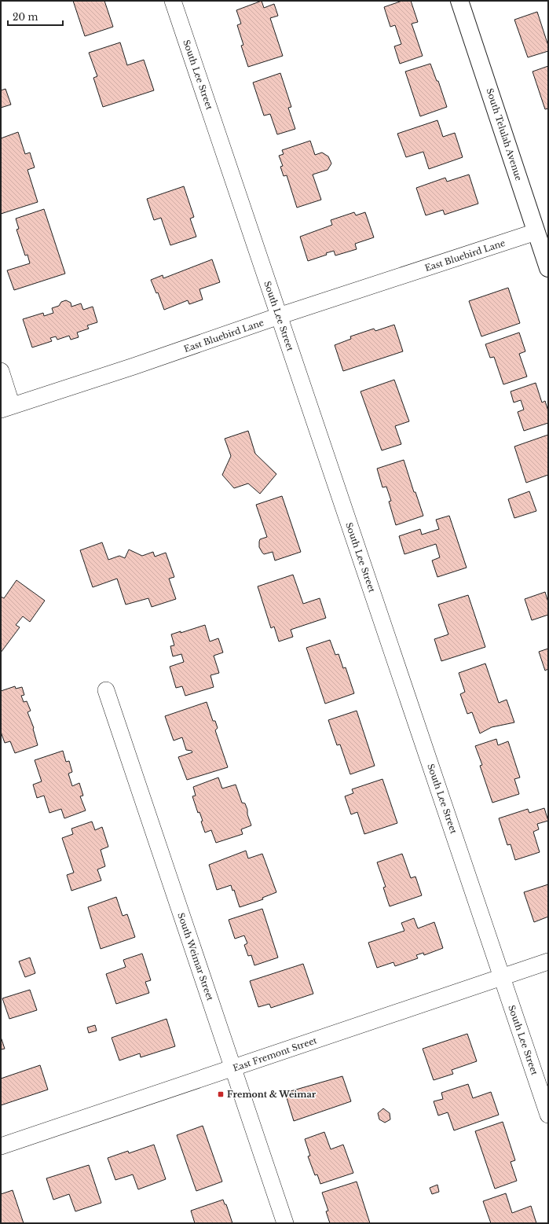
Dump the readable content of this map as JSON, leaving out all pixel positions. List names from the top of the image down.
{
  "streets": {
    "street": [
      "South Lee Street",
      "South Telulah Avenue",
      "East Bluebird Lane",
      "South Weimar Street",
      "East Fremont Street"
    ]
  },
  "crossings": [
    ["South Lee Street", "East Bluebird Lane"],
    ["South Lee Street", "East Fremont Street"],
    ["South Telulah Avenue", "East Bluebird Lane"],
    ["South Weimar Street", "East Fremont Street"]
  ],
  "places": {
    "transit": ["Fremont & Weimar"]
  },
  "scale_bar": "20 m"
}
